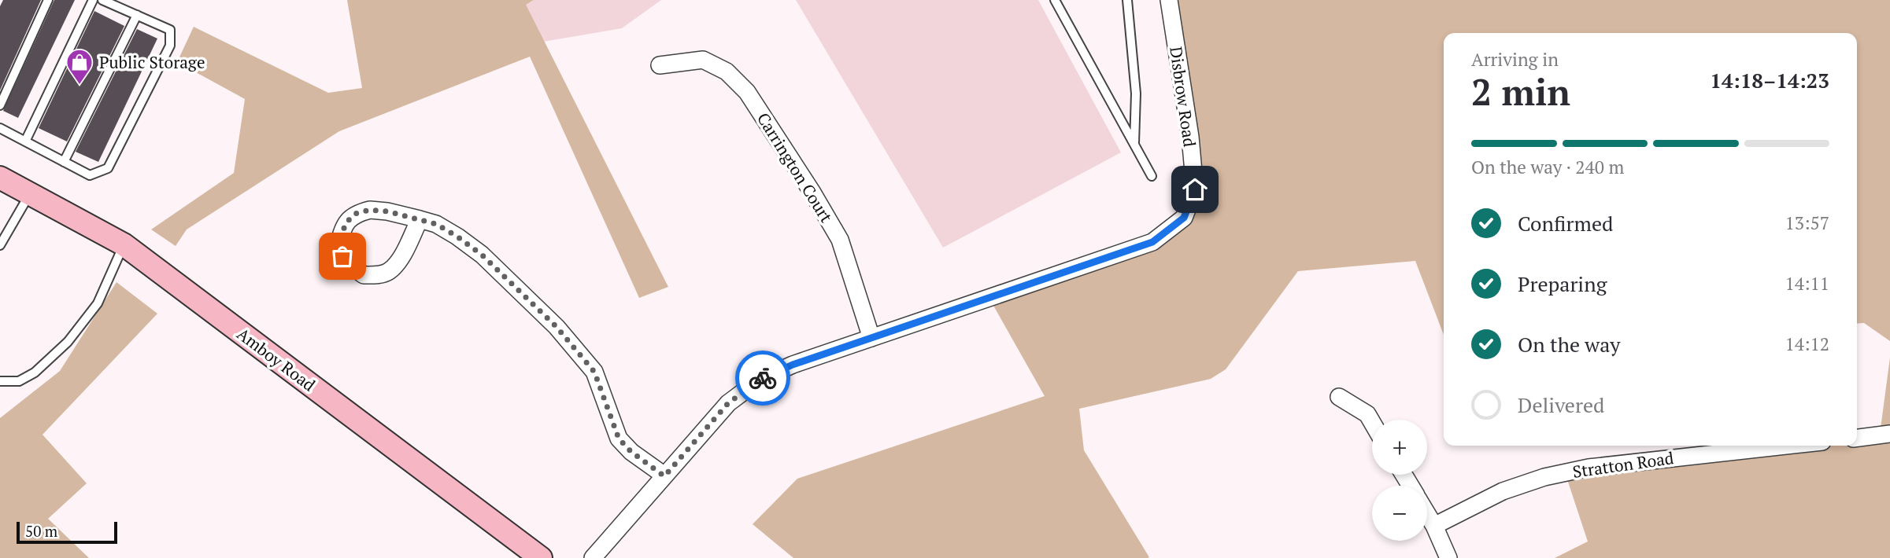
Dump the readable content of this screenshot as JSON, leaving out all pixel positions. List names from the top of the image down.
{
  "streets": {
    "street": [
      "Disbrow Road",
      "Carrington Court",
      "Amboy Road",
      "Stratton Road"
    ]
  },
  "crossings": [
    ["Disbrow Road", "Carrington Court"]
  ],
  "places": {
    "shop": ["Public Storage"]
  },
  "scale_bar": "50 m",
  "page": {
    "heading": ["2 min", "Arriving in", "14:18–14:23"],
    "bar": "On the way · 240 m",
    "list": [
      ["Confirmed", "13:57"],
      ["Preparing", "14:11"],
      ["On the way", "14:12"],
      "Delivered"
    ],
    "map_buttons": ["+", "−"],
    "scale": "50 m"
  }
}
